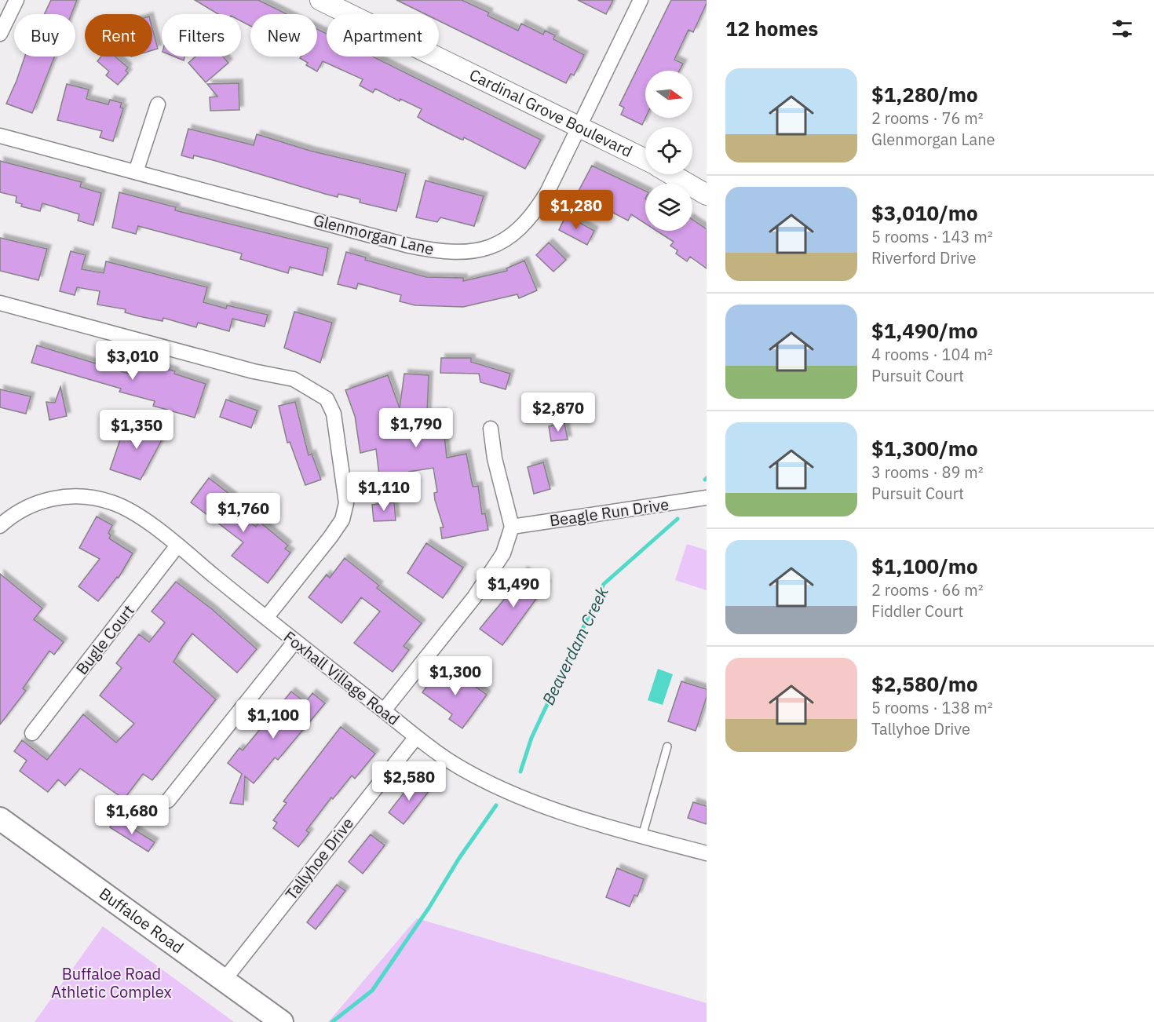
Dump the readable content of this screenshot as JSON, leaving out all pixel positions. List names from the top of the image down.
{
  "streets": {
    "main road": ["Buffaloe Road"],
    "street": [
      "Cardinal Grove Boulevard",
      "Glenmorgan Lane",
      "Beagle Run Drive",
      "Bugle Court",
      "Foxhall Village Road",
      "Tallyhoe Drive"
    ]
  },
  "crossings": [
    ["Cardinal Grove Boulevard", "Glenmorgan Lane"],
    ["Bugle Court", "Foxhall Village Road"],
    ["Foxhall Village Road", "Tallyhoe Drive"],
    ["Tallyhoe Drive", "Buffaloe Road"]
  ],
  "water": ["Beaverdam Creek"],
  "parks": ["Buffaloe Road Athletic Complex"],
  "north": "right",
  "page": {
    "heading": "12 homes",
    "chip": [
      "Buy",
      "Rent",
      "Filters",
      "New",
      "Apartment"
    ],
    "list": [
      {
        "name": "$1,280/mo",
        "note": "2 rooms · 76 m² · Glenmorgan Lane"
      },
      {
        "name": "$3,010/mo",
        "note": "5 rooms · 143 m² · Riverford Drive"
      },
      {
        "name": "$1,490/mo",
        "note": "4 rooms · 104 m² · Pursuit Court"
      },
      {
        "name": "$1,300/mo",
        "note": "3 rooms · 89 m² · Pursuit Court"
      },
      {
        "name": "$1,100/mo",
        "note": "2 rooms · 66 m² · Fiddler Court"
      },
      {
        "name": "$2,580/mo",
        "note": "5 rooms · 138 m² · Tallyhoe Drive"
      }
    ],
    "price": [
      "$1,280",
      "$3,010",
      "$2,870",
      "$1,790",
      "$1,350",
      "$1,110",
      "$1,760",
      "$1,490",
      "$1,300",
      "$1,100",
      "$2,580",
      "$1,680"
    ]
  }
}
